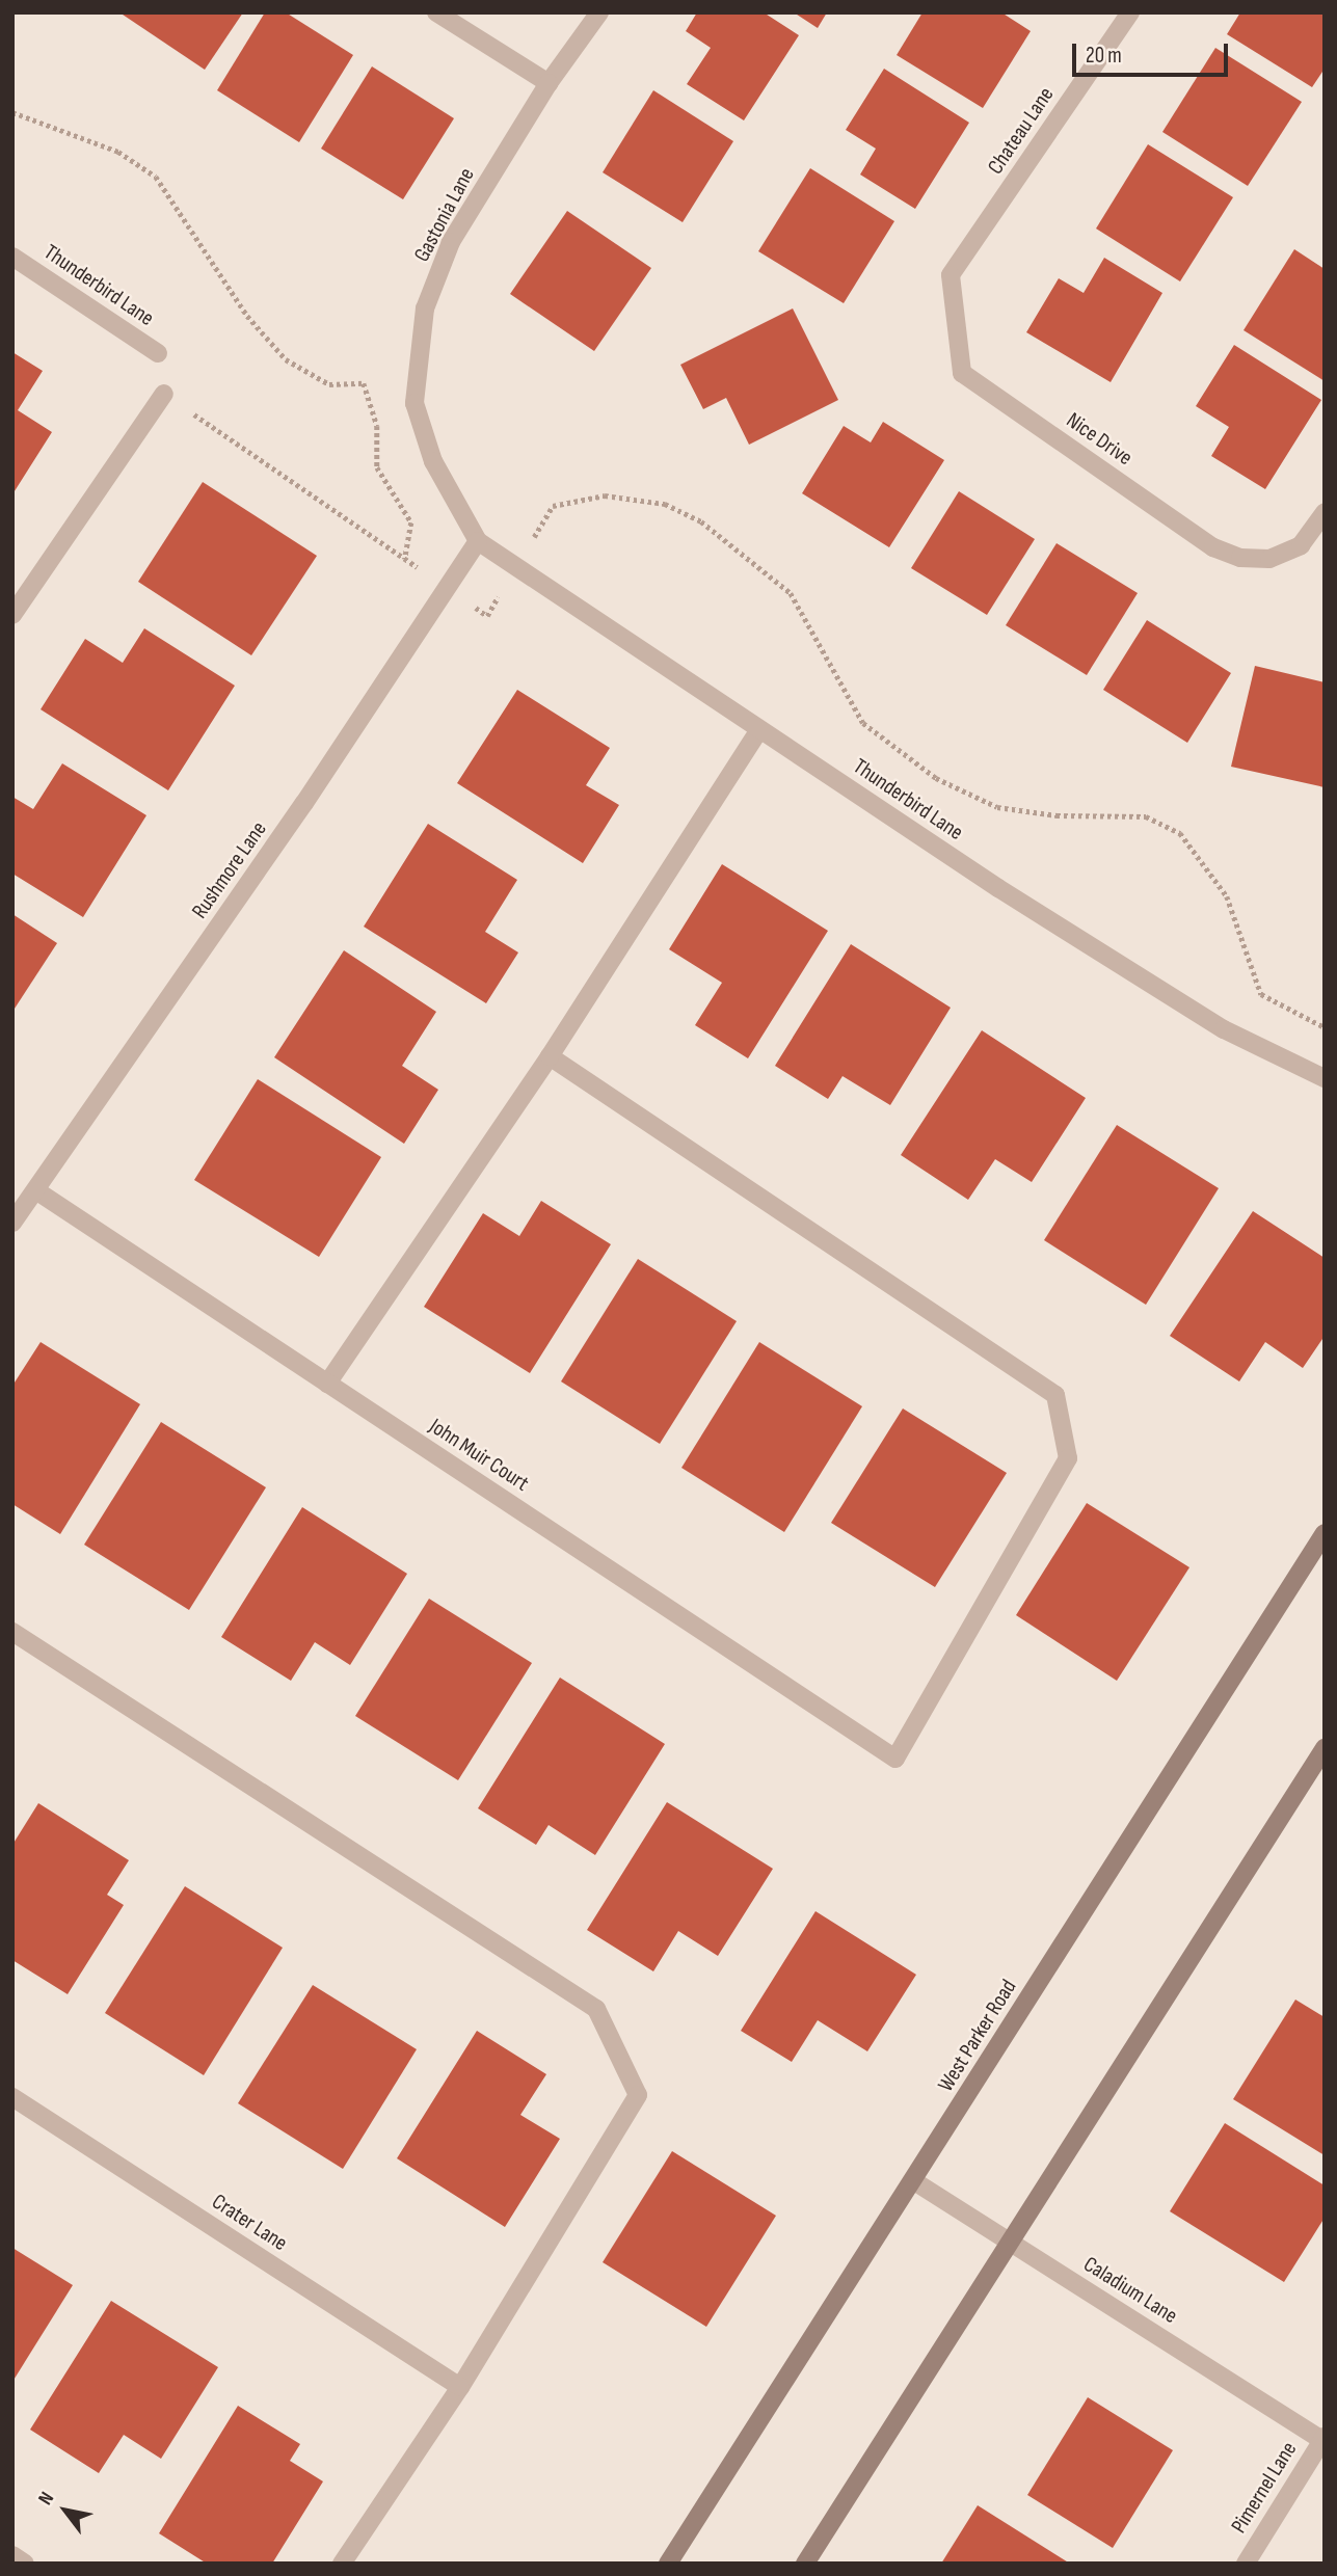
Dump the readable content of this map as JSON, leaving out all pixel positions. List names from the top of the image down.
{
  "streets": {
    "main road": ["West Parker Road"],
    "street": [
      "Chateau Lane",
      "Gastonia Lane",
      "Thunderbird Lane",
      "Nice Drive",
      "Rushmore Lane",
      "John Muir Court",
      "Crater Lane",
      "Caladium Lane",
      "Pimernel Lane"
    ]
  },
  "crossings": [
    ["Chateau Lane", "Nice Drive"],
    ["Gastonia Lane", "Thunderbird Lane"],
    ["Gastonia Lane", "Rushmore Lane"],
    ["Thunderbird Lane", "Rushmore Lane"],
    ["Rushmore Lane", "John Muir Court"],
    ["West Parker Road", "Caladium Lane"],
    ["Caladium Lane", "Pimernel Lane"]
  ],
  "scale_bar": "20 m",
  "north": "top left"
}
